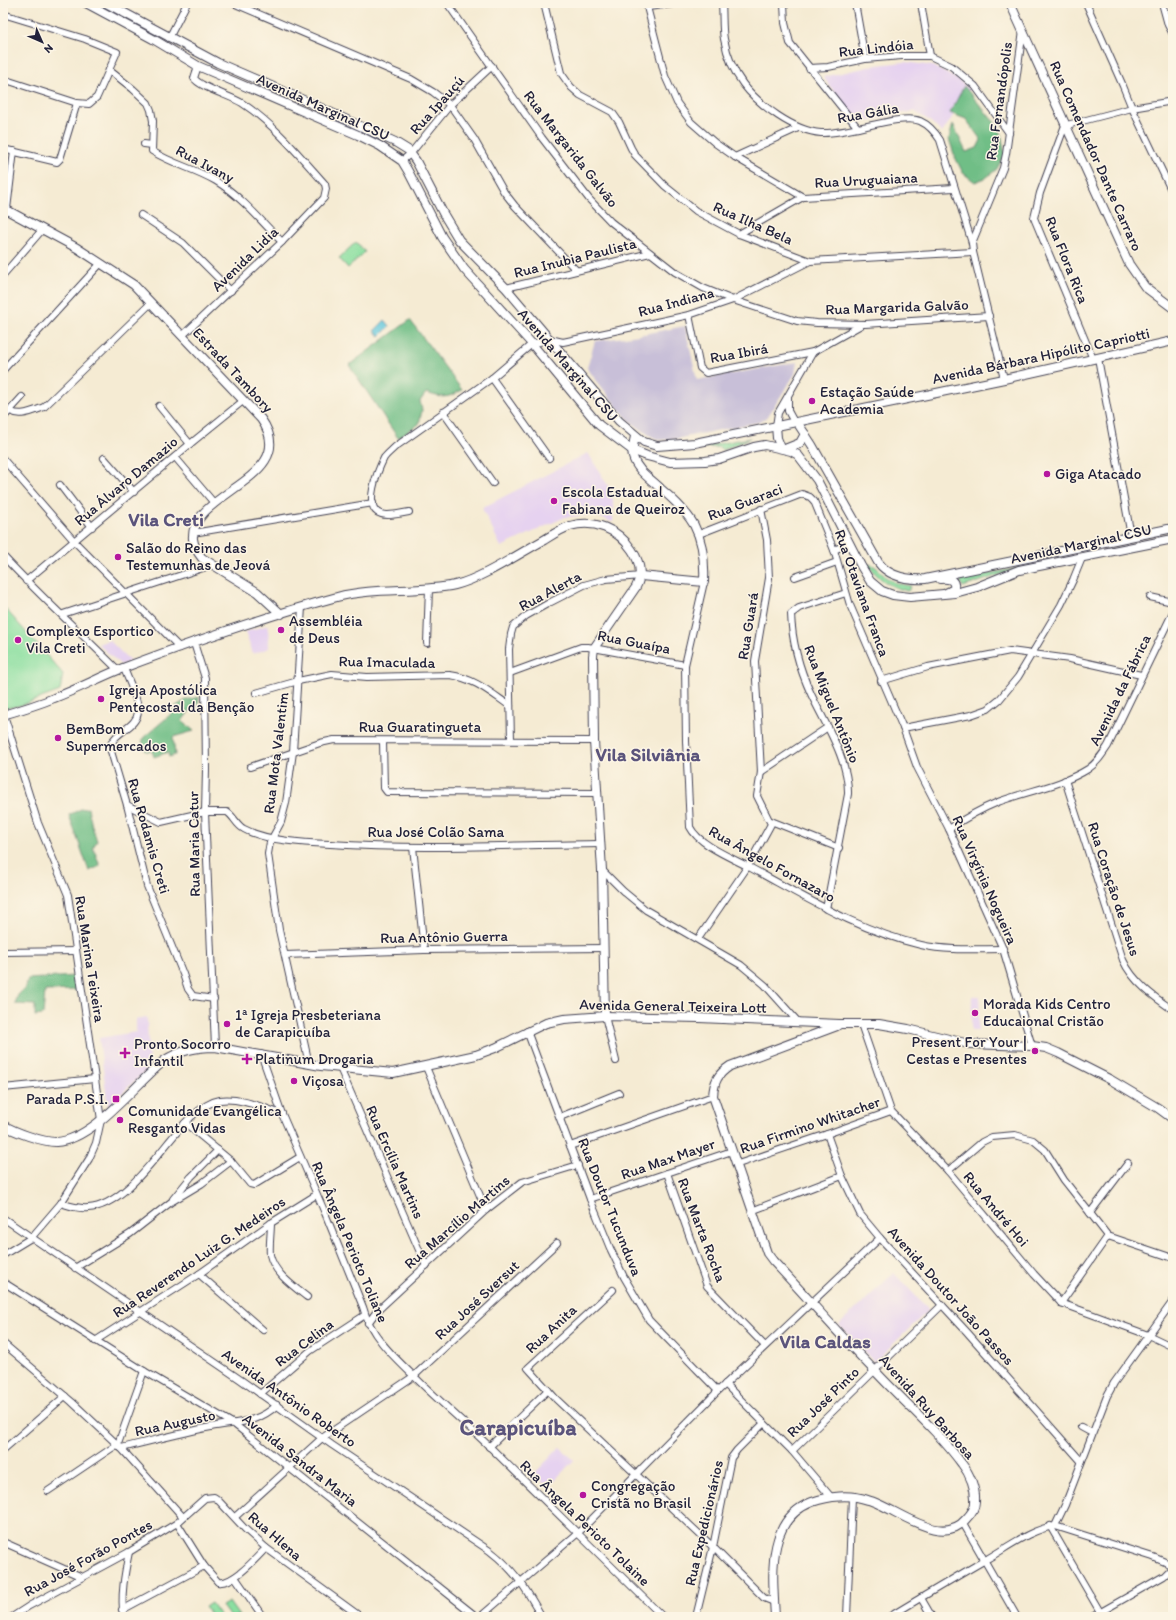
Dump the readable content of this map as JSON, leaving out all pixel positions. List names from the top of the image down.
{
  "streets": {
    "street": [
      "Rua Lindóia",
      "Rua Fernandópolis",
      "Rua Ipauçú",
      "Avenida Marginal CSU",
      "Rua Gália",
      "Rua Margarida Galvão",
      "Rua Comendador Dante Carraro",
      "Rua Ivany",
      "Rua Uruguaiana",
      "Rua Ilha Bela",
      "Rua Inubia Paulista",
      "Avenida Lidia",
      "Rua Flora Rica",
      "Rua Indiana",
      "Rua Ibirá",
      "Avenida Bárbara Hipólito Capriotti",
      "Estrada Tambory",
      "Rua Álvaro Damazio",
      "Rua Guaraci",
      "Rua Alerta",
      "Rua Otaviana Franca",
      "Rua Guará",
      "Rua Guaípa",
      "Rua Imaculada",
      "Avenida da Fábrica",
      "Rua Miguel Antônio",
      "Rua Guaratingueta",
      "Rua Mota Valentim",
      "Rua José Colão Sama",
      "Rua Rodamis Creti",
      "Rua Maria Catur",
      "Rua Ângelo Fornazaro",
      "Rua Virgínia Nogueira",
      "Rua Coração de Jesus",
      "Rua Antônio Guerra",
      "Rua Marina Teixeira",
      "Avenida General Teixeira Lott",
      "Rua Firmino Whitacher",
      "Rua Max Mayer",
      "Rua Ercília Martins",
      "Rua Doutor Tucunduva",
      "Rua André Hoi",
      "Rua Marcílio Martins",
      "Rua Marta Rocha",
      "Rua Ângela Perioto Toliane",
      "Rua Reverendo Luiz G. Medeiros",
      "Avenida Doutor João Passos",
      "Rua José Sversut",
      "Rua Anita",
      "Rua Celina",
      "Avenida Antônio Roberto",
      "Rua José Pinto",
      "Avenida Ruy Barbosa",
      "Rua Augusto",
      "Avenida Sandra Maria",
      "Rua Ângela Perioto Tolaine",
      "Rua Expedicionários",
      "Rua Hlena",
      "Rua José Forão Pontes"
    ]
  },
  "crossings": [
    ["Rua Lindóia", "Rua Fernandópolis"],
    ["Rua Fernandópolis", "Rua Gália"],
    ["Rua Fernandópolis", "Rua Comendador Dante Carraro"],
    ["Rua Ipauçú", "Avenida Marginal CSU"],
    ["Rua Ipauçú", "Rua Margarida Galvão"],
    ["Avenida Marginal CSU", "Rua Inubia Paulista"],
    ["Avenida Marginal CSU", "Avenida Lidia"],
    ["Avenida Marginal CSU", "Rua Flora Rica"],
    ["Avenida Marginal CSU", "Rua Indiana"],
    ["Avenida Marginal CSU", "Avenida Bárbara Hipólito Capriotti"],
    ["Rua Gália", "Rua Margarida Galvão"],
    ["Rua Gália", "Rua Uruguaiana"],
    ["Rua Gália", "Rua Ilha Bela"],
    ["Rua Gália", "Avenida Bárbara Hipólito Capriotti"],
    ["Rua Margarida Galvão", "Rua Inubia Paulista"],
    ["Rua Margarida Galvão", "Rua Indiana"],
    ["Rua Comendador Dante Carraro", "Rua Flora Rica"],
    ["Rua Ivany", "Avenida Lidia"],
    ["Rua Ilha Bela", "Rua Indiana"],
    ["Avenida Lidia", "Estrada Tambory"],
    ["Rua Flora Rica", "Avenida Bárbara Hipólito Capriotti"],
    ["Rua Indiana", "Rua Ibirá"],
    ["Estrada Tambory", "Rua Álvaro Damazio"],
    ["Rua Guaraci", "Rua Otaviana Franca"],
    ["Rua Guaraci", "Rua Guará"],
    ["Rua Alerta", "Rua Guaípa"],
    ["Rua Alerta", "Rua Imaculada"],
    ["Rua Alerta", "Rua Guaratingueta"],
    ["Rua Otaviana Franca", "Rua Miguel Antônio"],
    ["Rua Otaviana Franca", "Rua Virgínia Nogueira"],
    ["Rua Guaípa", "Rua Ângelo Fornazaro"],
    ["Rua Imaculada", "Rua Mota Valentim"],
    ["Avenida da Fábrica", "Rua Virgínia Nogueira"],
    ["Avenida da Fábrica", "Rua Coração de Jesus"],
    ["Rua Guaratingueta", "Rua Mota Valentim"],
    ["Rua Mota Valentim", "Rua José Colão Sama"],
    ["Rua Mota Valentim", "Rua Antônio Guerra"],
    ["Rua Mota Valentim", "Avenida General Teixeira Lott"],
    ["Rua José Colão Sama", "Rua Rodamis Creti"],
    ["Rua José Colão Sama", "Rua Maria Catur"],
    ["Rua Rodamis Creti", "Rua Maria Catur"],
    ["Rua Maria Catur", "Avenida General Teixeira Lott"],
    ["Rua Ângelo Fornazaro", "Rua Virgínia Nogueira"],
    ["Rua Marina Teixeira", "Avenida General Teixeira Lott"],
    ["Avenida General Teixeira Lott", "Rua Ercília Martins"],
    ["Avenida General Teixeira Lott", "Rua Doutor Tucunduva"],
    ["Avenida General Teixeira Lott", "Rua André Hoi"],
    ["Avenida General Teixeira Lott", "Rua Ângela Perioto Toliane"],
    ["Rua Firmino Whitacher", "Rua André Hoi"],
    ["Rua Firmino Whitacher", "Avenida Doutor João Passos"],
    ["Rua Firmino Whitacher", "Avenida Ruy Barbosa"],
    ["Rua Max Mayer", "Rua Doutor Tucunduva"],
    ["Rua Max Mayer", "Rua Marta Rocha"],
    ["Rua Max Mayer", "Avenida Ruy Barbosa"],
    ["Rua Ercília Martins", "Rua Marcílio Martins"],
    ["Rua Doutor Tucunduva", "Rua Marcílio Martins"],
    ["Rua Marcílio Martins", "Rua Ângela Perioto Toliane"],
    ["Rua Ângela Perioto Toliane", "Rua Reverendo Luiz G. Medeiros"],
    ["Rua Ângela Perioto Toliane", "Rua José Sversut"],
    ["Rua Ângela Perioto Toliane", "Rua Celina"],
    ["Rua Ângela Perioto Toliane", "Rua Ângela Perioto Tolaine"],
    ["Rua Reverendo Luiz G. Medeiros", "Avenida Antônio Roberto"],
    ["Rua Reverendo Luiz G. Medeiros", "Avenida Sandra Maria"],
    ["Avenida Doutor João Passos", "Rua José Pinto"],
    ["Rua José Sversut", "Avenida Antônio Roberto"],
    ["Rua José Sversut", "Avenida Sandra Maria"],
    ["Rua José Sversut", "Rua Hlena"],
    ["Rua Celina", "Avenida Antônio Roberto"],
    ["Avenida Antônio Roberto", "Rua Augusto"],
    ["Rua José Pinto", "Avenida Ruy Barbosa"],
    ["Rua Augusto", "Avenida Sandra Maria"],
    ["Rua Hlena", "Rua José Forão Pontes"]
  ],
  "districts": [
    "Vila Creti",
    "Vila Silviânia",
    "Vila Caldas",
    "Carapicuíba"
  ],
  "places": {
    "other": [
      "Estação Saúde Academia",
      "Giga Atacado",
      "Escola Estadual Fabiana de Queiroz",
      "Salão do Reino das Testemunhas de Jeová",
      "Assembléia de Deus",
      "Complexo Esportico Vila Creti",
      "Igreja Apostólica Pentecostal da Benção",
      "BemBom Supermercados",
      "Morada Kids Centro Educaional Cristão",
      "1ª Igreja Presbeteriana de Carapicuíba",
      "Present For Your | Cestas e Presentes",
      "Viçosa",
      "Comunidade Evangélica Resganto Vidas",
      "Congregação Cristã no Brasil"
    ],
    "health": ["Pronto Socorro Infantil", "Platinum Drogaria"],
    "transit": ["Parada P.S.I."]
  },
  "north": "bottom right"
}
